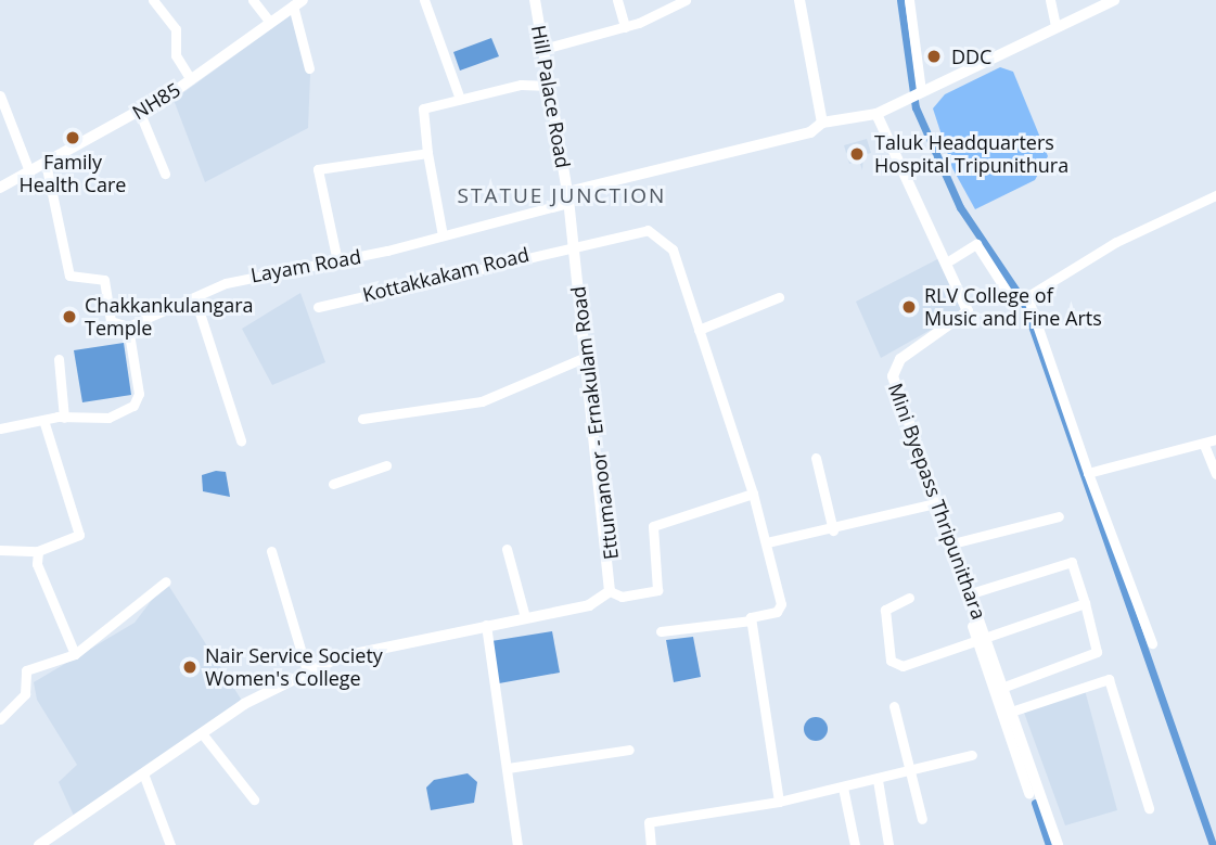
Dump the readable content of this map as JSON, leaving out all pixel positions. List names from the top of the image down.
{
  "streets": {
    "main road": [
      "Hill Palace Road",
      "NH85",
      "Ettumanoor - Ernakulam Road",
      "Mini Byepass Thripunithara"
    ],
    "street": ["Layam Road", "Kottakkakam Road"]
  },
  "crossings": [
    ["Hill Palace Road", "Layam Road"],
    ["Hill Palace Road", "Ettumanoor - Ernakulam Road"],
    ["Layam Road", "Ettumanoor - Ernakulam Road"],
    ["Kottakkakam Road", "Ettumanoor - Ernakulam Road"]
  ],
  "districts": ["STATUE JUNCTION"],
  "places": [
    "DDC",
    "Family Health Care",
    "Taluk Headquarters Hospital Tripunithura",
    "RLV College of Music and Fine Arts",
    "Chakkankulangara Temple",
    "Nair Service Society Women's College"
  ]
}
